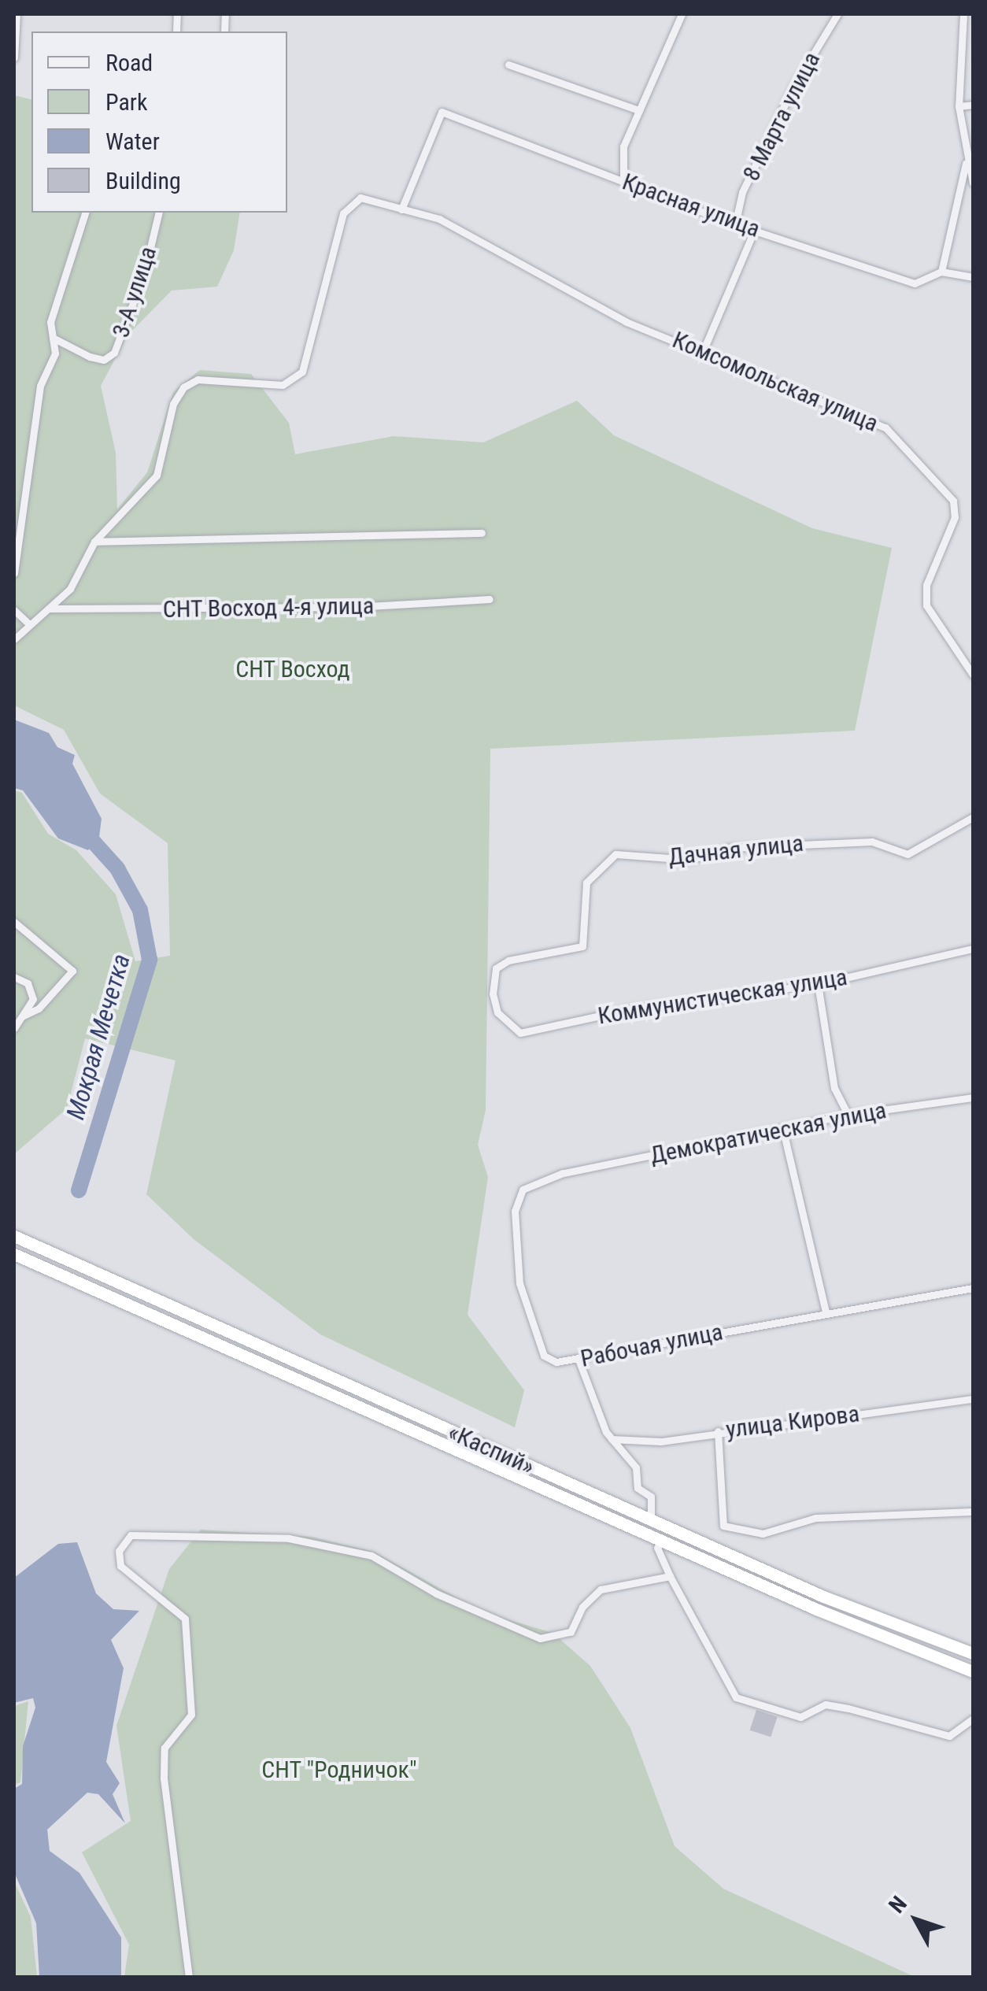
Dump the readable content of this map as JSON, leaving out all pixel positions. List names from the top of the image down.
{
  "streets": {
    "highway": ["«Каспий»"],
    "street": [
      "8 Марта улица",
      "Красная улица",
      "3-А улица",
      "Комсомольская улица",
      "СНТ Восход 4-я улица",
      "Дачная улица",
      "Коммунистическая улица",
      "Демократическая улица",
      "Рабочая улица",
      "улица Кирова"
    ]
  },
  "crossings": [
    ["8 Марта улица", "Красная улица"],
    ["Красная улица", "Комсомольская улица"],
    ["Дачная улица", "Коммунистическая улица"],
    ["Демократическая улица", "Рабочая улица"]
  ],
  "water": ["Мокрая Мечетка"],
  "parks": ["СНТ Восход", "СНТ \"Родничок\""],
  "legend": [
    "Road",
    "Park",
    "Water",
    "Building"
  ],
  "north": "top left"
}
